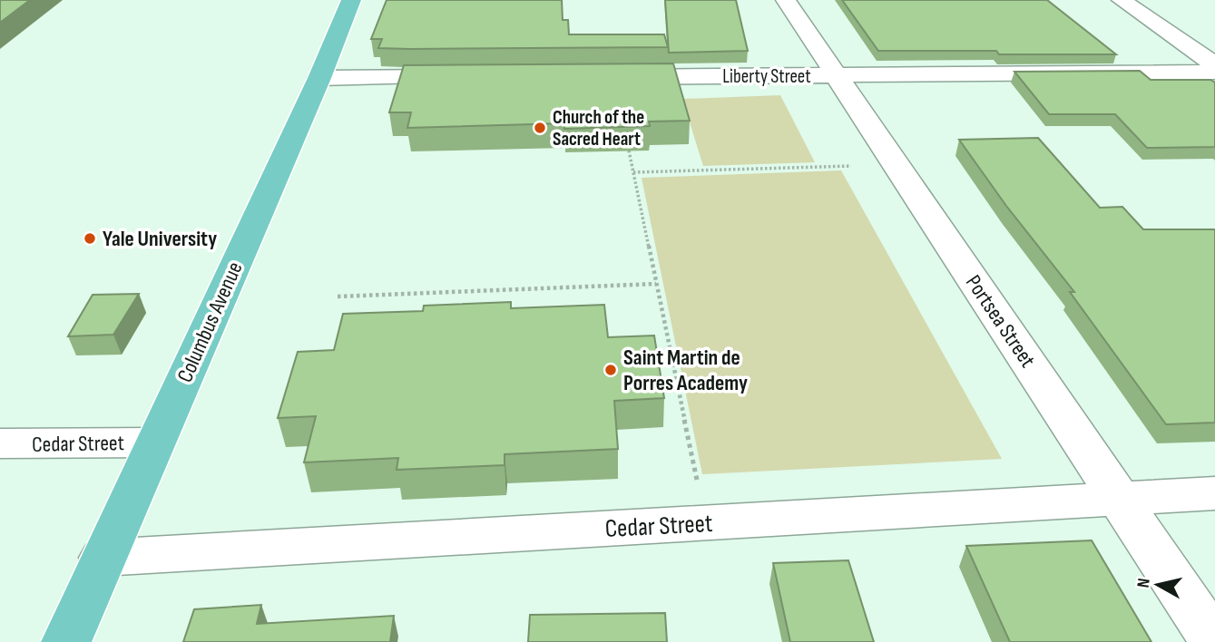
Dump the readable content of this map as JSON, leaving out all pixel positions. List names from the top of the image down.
{
  "streets": {
    "main road": ["Columbus Avenue"],
    "street": ["Liberty Street", "Portsea Street", "Cedar Street"]
  },
  "crossings": [
    ["Liberty Street", "Portsea Street"],
    ["Portsea Street", "Cedar Street"],
    ["Columbus Avenue", "Cedar Street"]
  ],
  "places": ["Church of the Sacred Heart", "Yale University", "Saint Martin de Porres Academy"],
  "north": "left"
}
